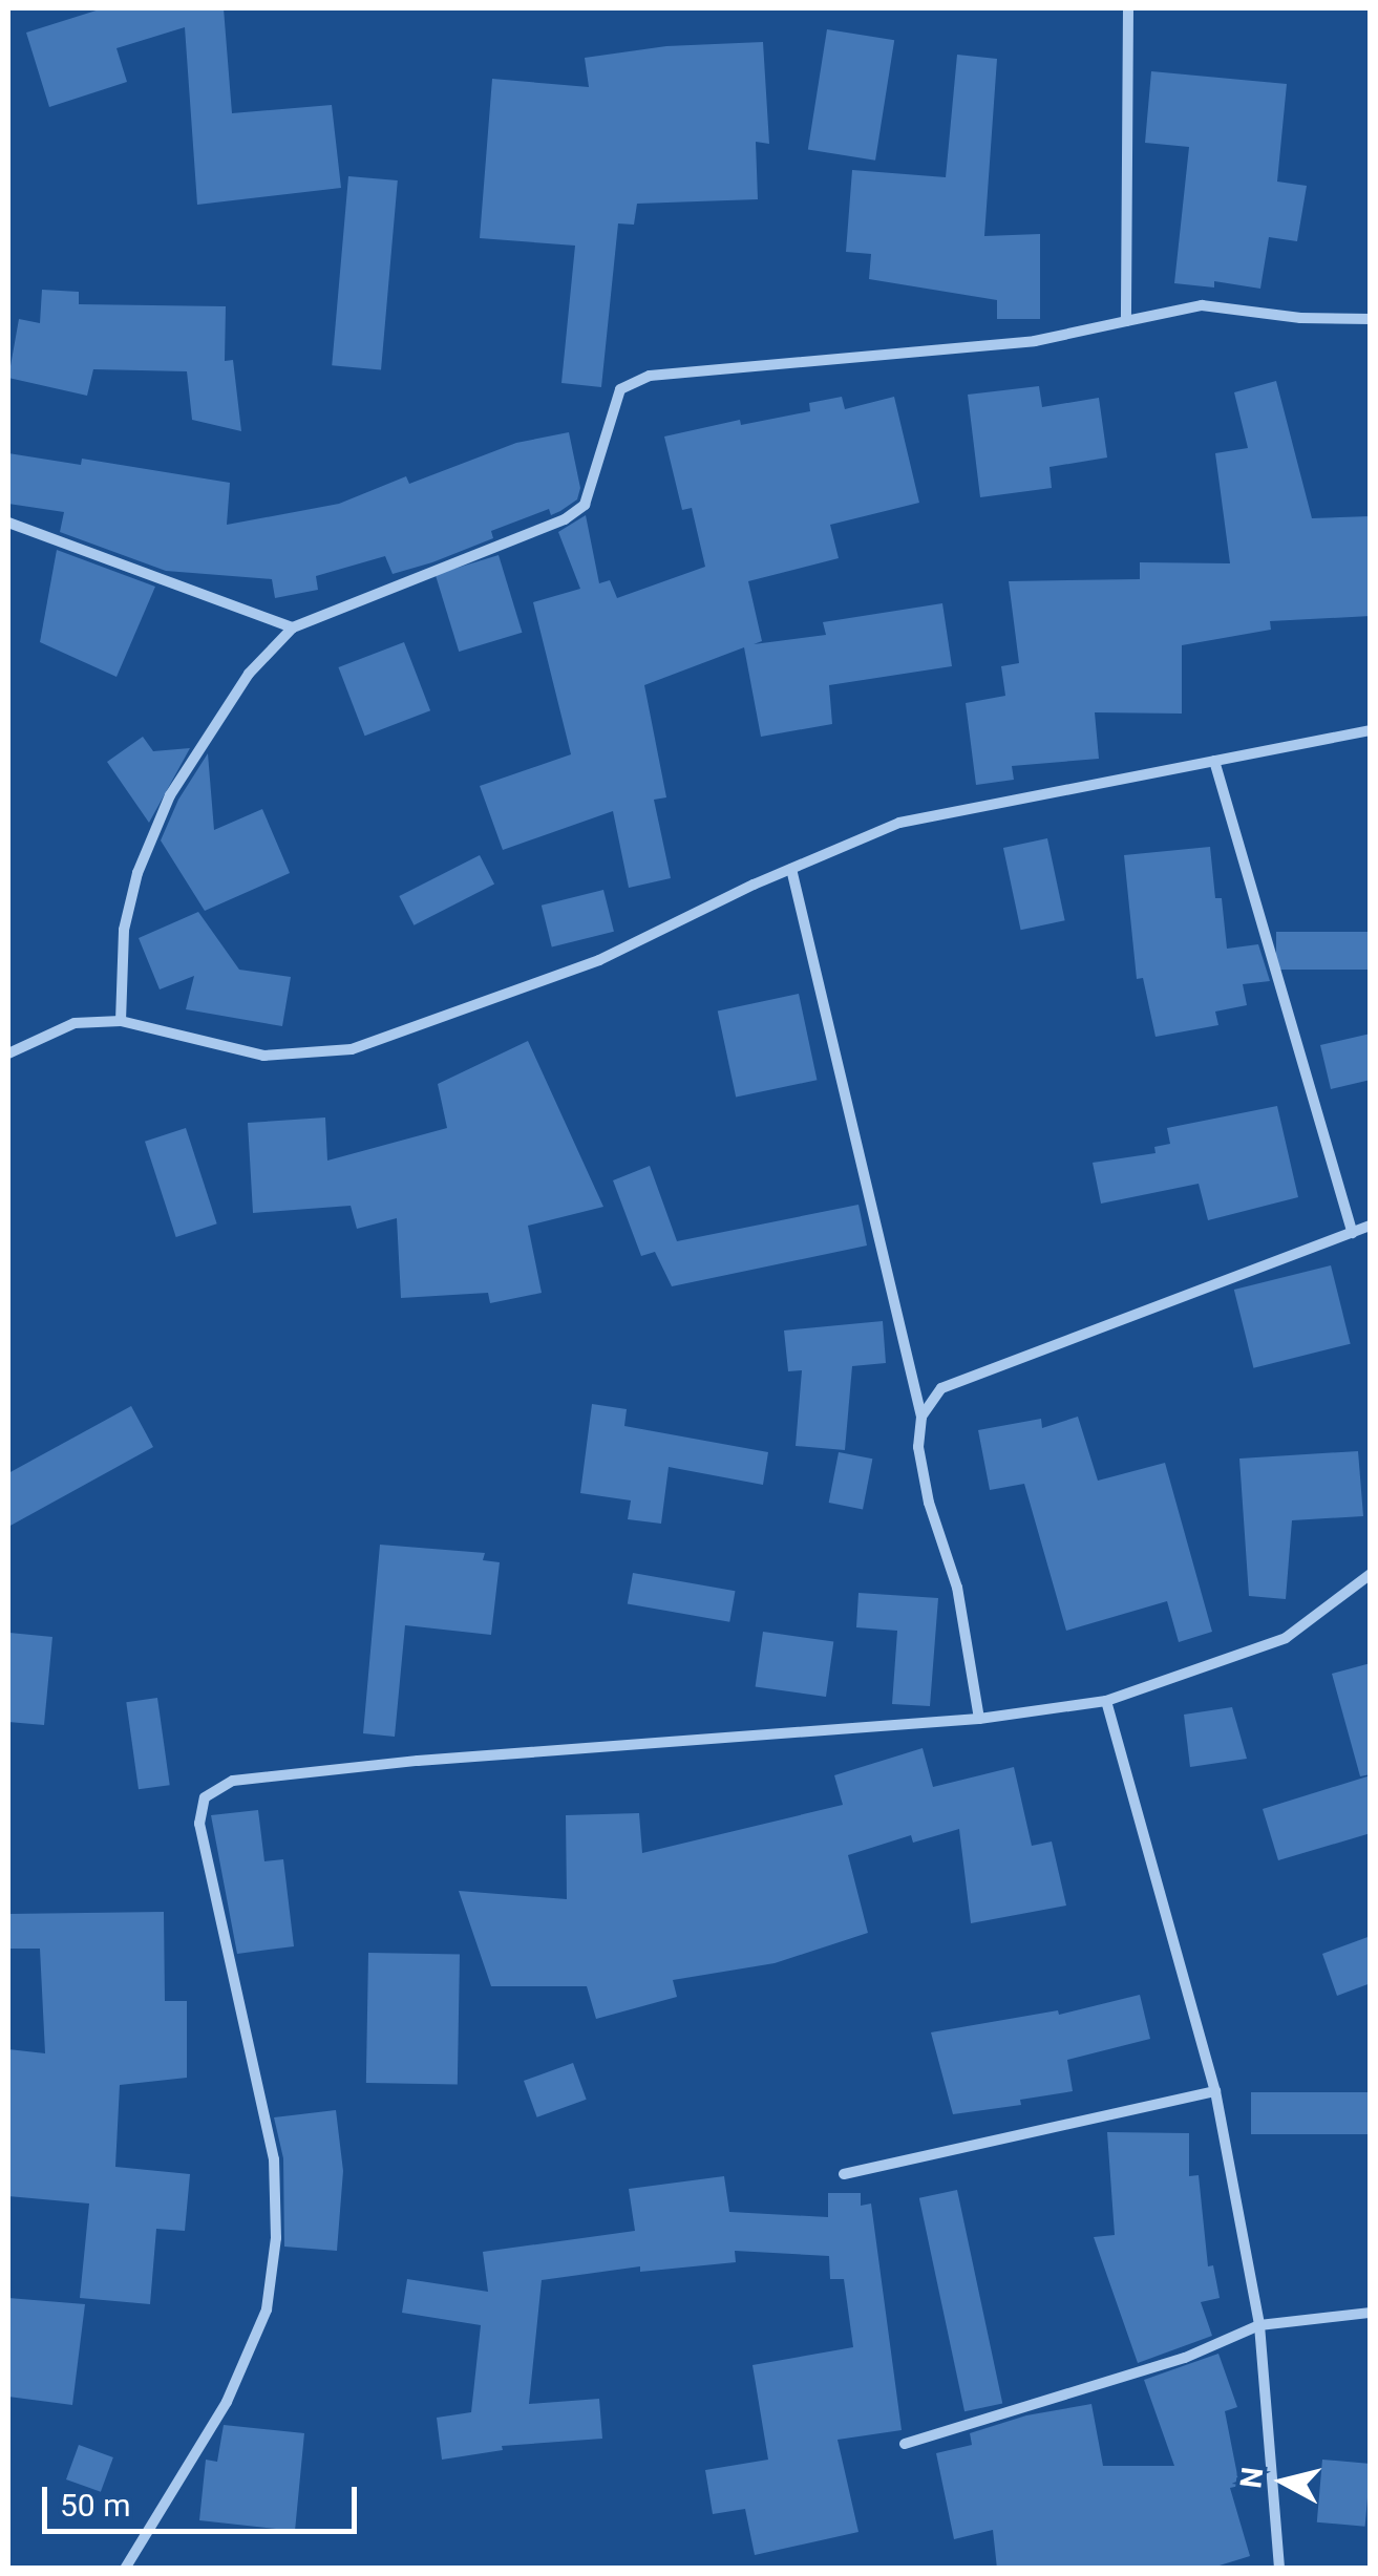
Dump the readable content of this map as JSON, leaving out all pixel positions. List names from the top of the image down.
{
  "scale_bar": "50 m",
  "north": "left"
}
